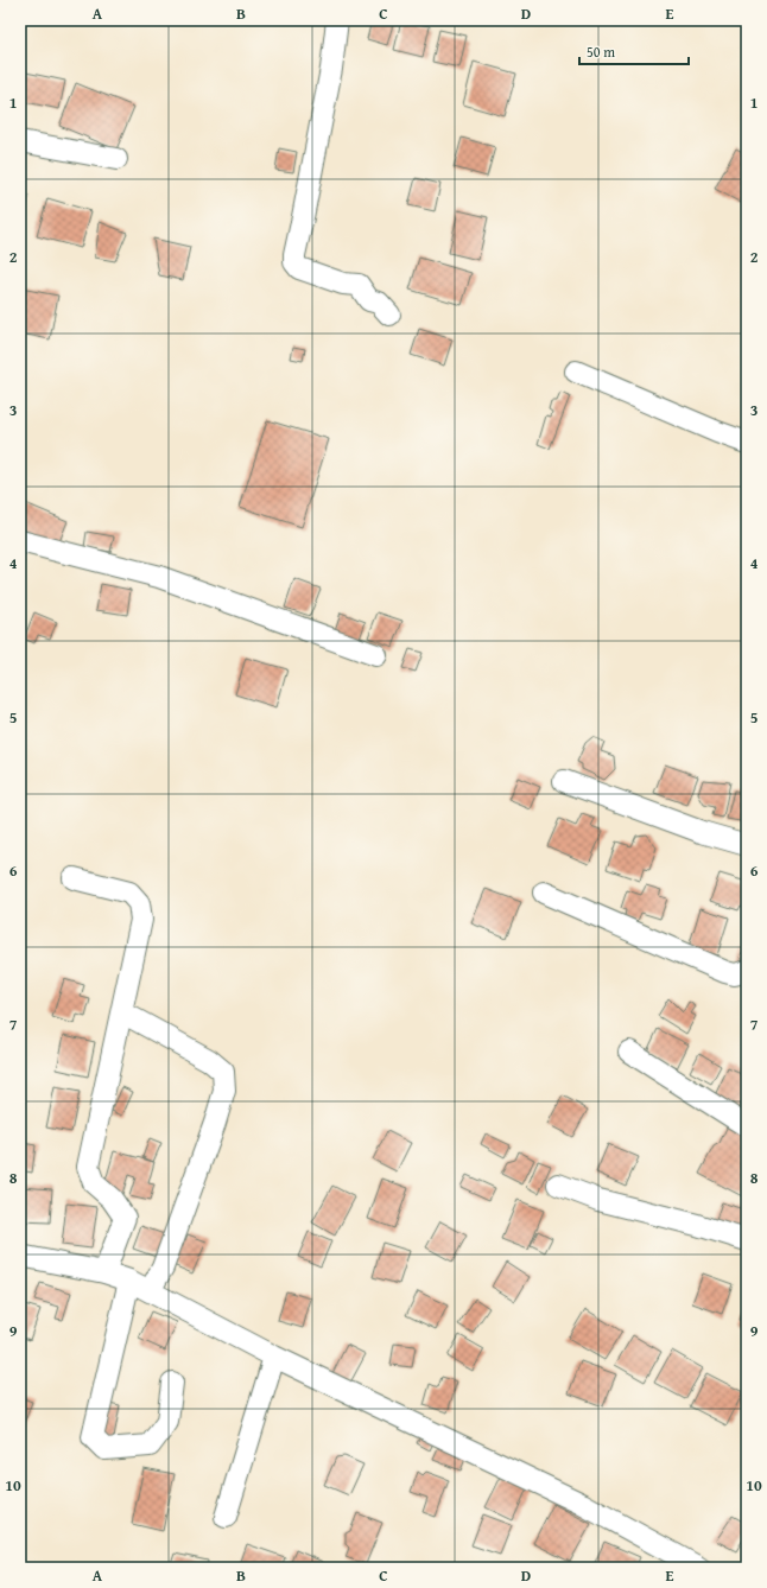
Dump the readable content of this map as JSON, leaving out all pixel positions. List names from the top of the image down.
{
  "scale_bar": "50 m",
  "grid": {
    "columns": [
      "A",
      "B",
      "C",
      "D",
      "E"
    ],
    "rows": [
      "1",
      "2",
      "3",
      "4",
      "5",
      "6",
      "7",
      "8",
      "9",
      "10"
    ]
  }
}
